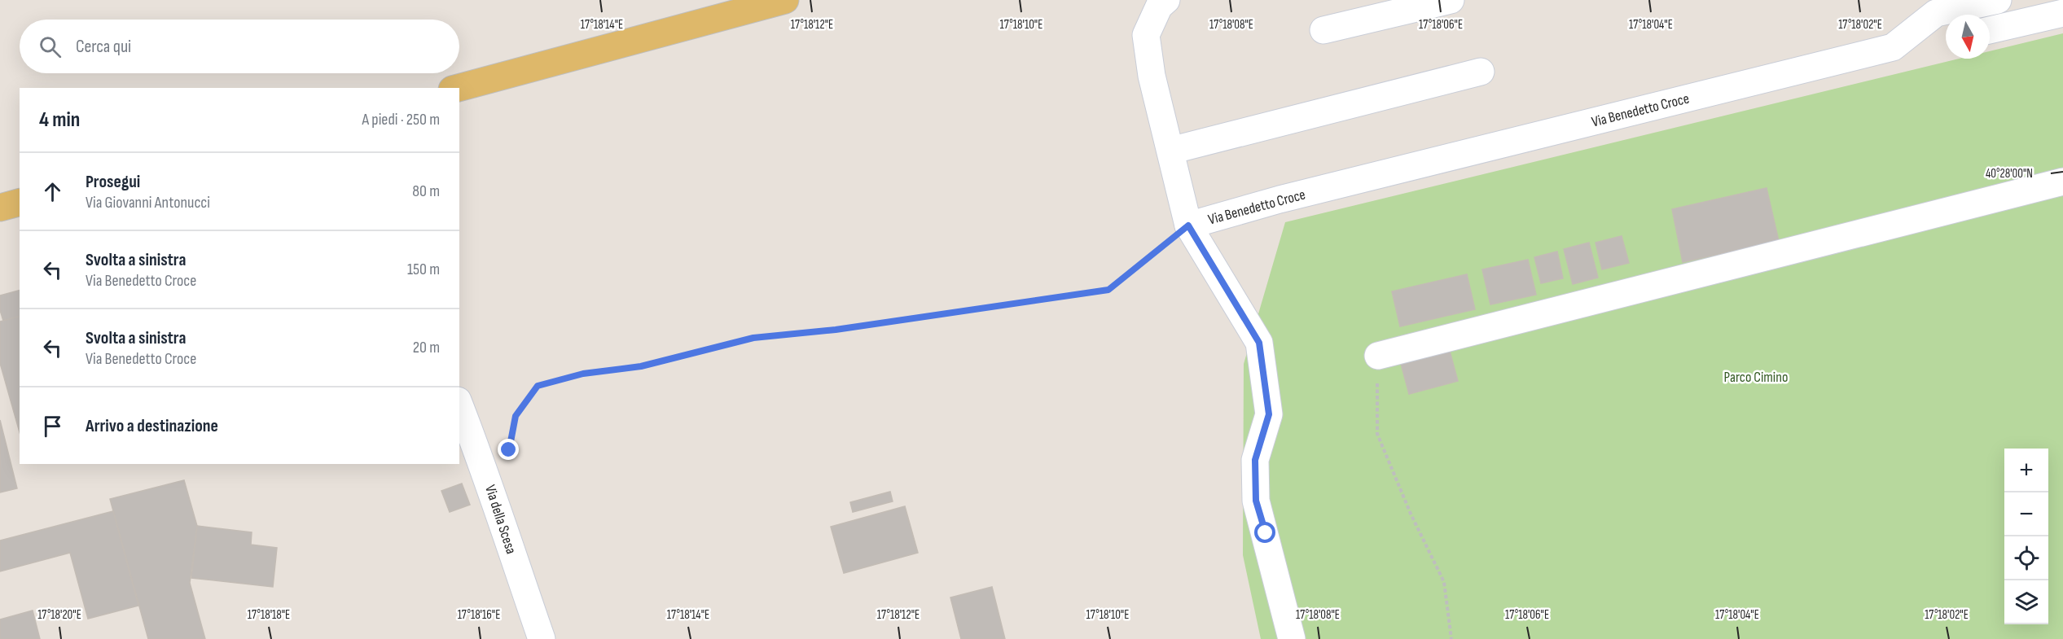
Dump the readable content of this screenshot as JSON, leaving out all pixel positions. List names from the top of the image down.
{
  "streets": {
    "street": ["Via Benedetto Croce", "Via della Scesa"]
  },
  "crossings": [
    ["Via Benedetto Croce", "Via della Scesa"]
  ],
  "parks": ["Parco Cimino"],
  "north": "bottom",
  "page": {
    "search": "Cerca qui",
    "heading": ["4 min", "A piedi · 250 m"],
    "list": [
      ["Prosegui", "Via Giovanni Antonucci", "80 m"],
      ["Svolta a sinistra", "Via Benedetto Croce", "150 m"],
      ["Svolta a sinistra", "Via Benedetto Croce", "20 m"],
      "Arrivo a destinazione"
    ],
    "map_buttons": ["+", "−"]
  },
  "coordinates": [
    "17°18'14\"E",
    "17°18'12\"E",
    "17°18'10\"E",
    "17°18'08\"E",
    "17°18'06\"E",
    "17°18'04\"E",
    "17°18'02\"E",
    "40°28'00\"N",
    "17°18'20\"E",
    "17°18'18\"E",
    "17°18'16\"E"
  ]
}
